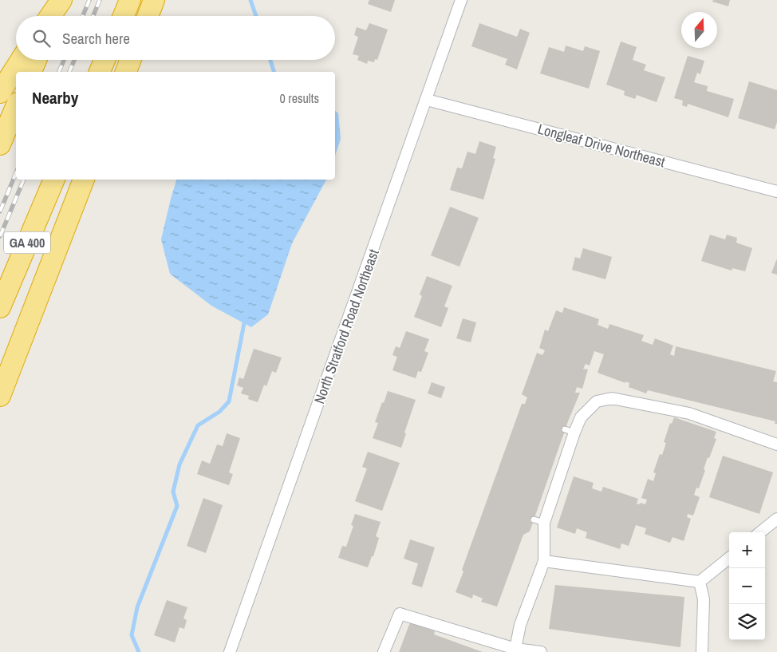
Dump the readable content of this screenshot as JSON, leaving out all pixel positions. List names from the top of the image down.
{
  "streets": {
    "highway": ["GA 400"],
    "street": ["Longleaf Drive Northeast", "North Stratford Road Northeast"]
  },
  "crossings": [
    ["Longleaf Drive Northeast", "North Stratford Road Northeast"]
  ],
  "north": "top",
  "page": {
    "search": "Search here",
    "heading": ["Nearby", "0 results"],
    "map_buttons": ["+", "−"]
  }
}
